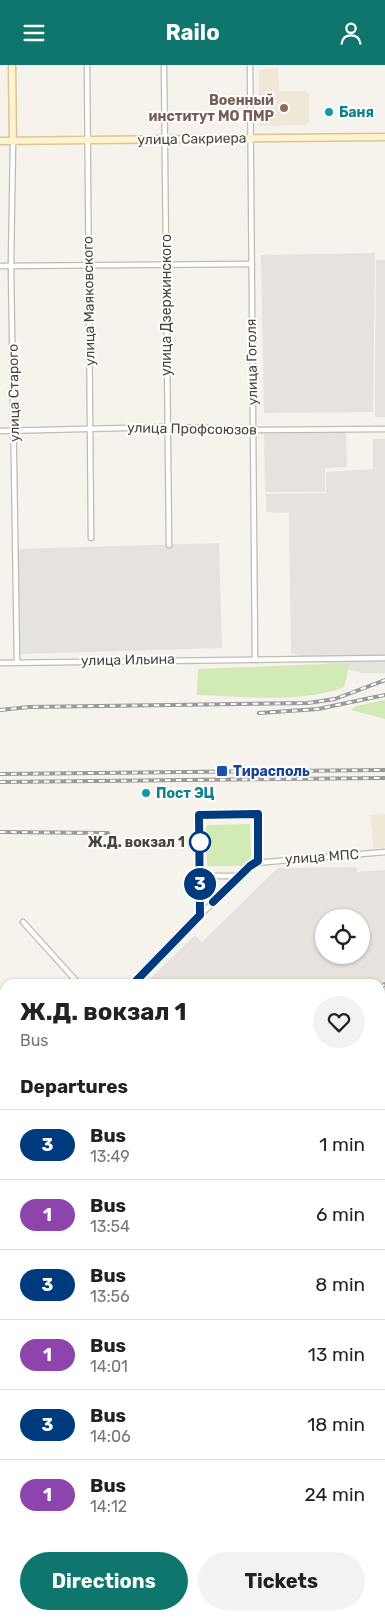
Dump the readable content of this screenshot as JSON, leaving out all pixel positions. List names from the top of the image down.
{
  "streets": {
    "street": [
      "улица Сакриера",
      "улица Маяковского",
      "улица Дзержинского",
      "улица Гоголя",
      "улица Старого",
      "улица Профсоюзов",
      "улица Ильина",
      "улица МПС"
    ]
  },
  "crossings": [
    ["улица Сакриера", "улица Маяковского"],
    ["улица Сакриера", "улица Дзержинского"],
    ["улица Сакриера", "улица Гоголя"],
    ["улица Сакриера", "улица Старого"],
    ["улица Маяковского", "улица Профсоюзов"],
    ["улица Дзержинского", "улица Профсоюзов"],
    ["улица Гоголя", "улица Профсоюзов"],
    ["улица Гоголя", "улица Ильина"],
    ["улица Старого", "улица Профсоюзов"],
    ["улица Старого", "улица Ильина"]
  ],
  "places": {
    "other": [
      "Военный институт МО ПМР",
      "Баня",
      "Пост ЭЦ",
      "Ж.Д. вокзал 1"
    ],
    "transit": ["Тирасполь"]
  },
  "lines": ["bus line 3"],
  "page": {
    "header": "Railo",
    "on_map": "3",
    "heading": [
      ["Ж.Д. вокзал 1", "Bus"],
      "Departures"
    ],
    "list": [
      {
        "mark": "3",
        "name": "Bus",
        "note": "13:49",
        "value": "1 min"
      },
      {
        "mark": "1",
        "name": "Bus",
        "note": "13:54",
        "value": "6 min"
      },
      {
        "mark": "3",
        "name": "Bus",
        "note": "13:56",
        "value": "8 min"
      },
      {
        "mark": "1",
        "name": "Bus",
        "note": "14:01",
        "value": "13 min"
      },
      {
        "mark": "3",
        "name": "Bus",
        "note": "14:06",
        "value": "18 min"
      },
      {
        "mark": "1",
        "name": "Bus",
        "note": "14:12",
        "value": "24 min"
      }
    ],
    "buttons": ["Directions", "Tickets"]
  }
}
